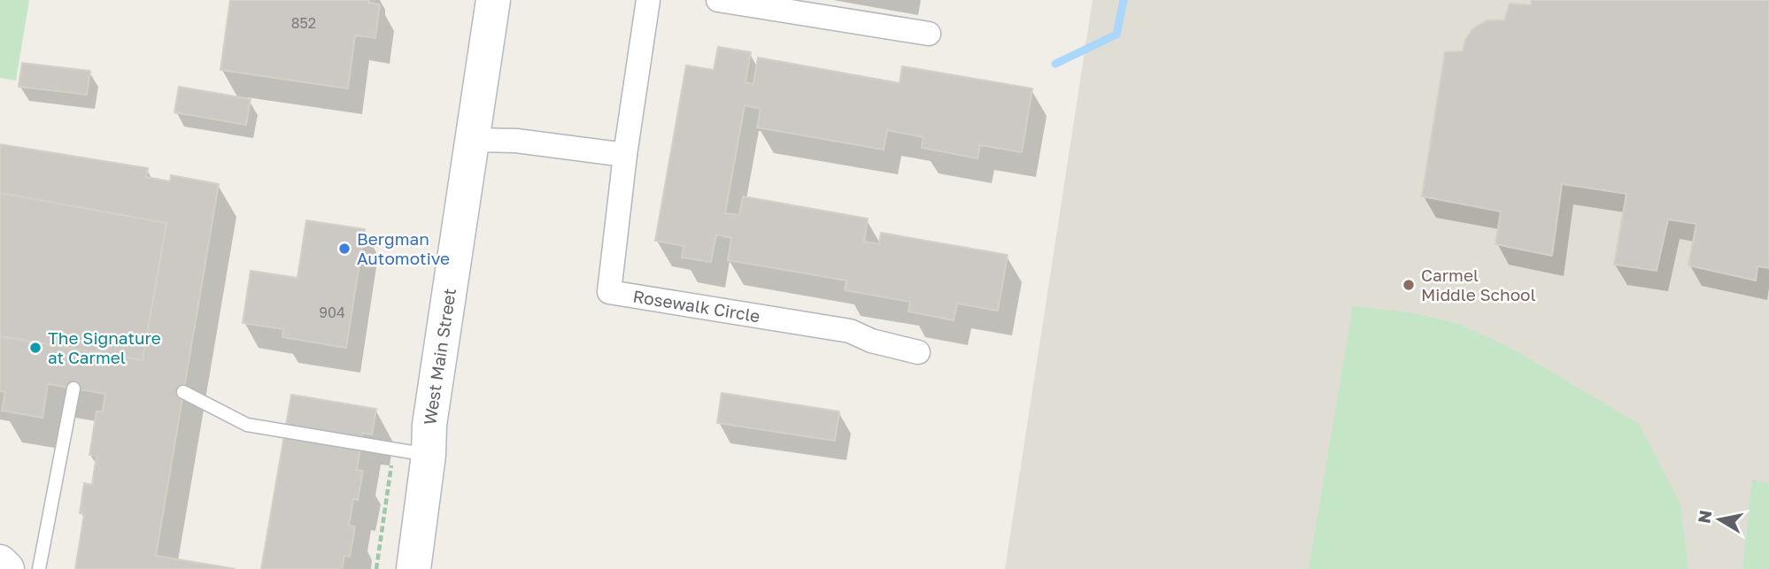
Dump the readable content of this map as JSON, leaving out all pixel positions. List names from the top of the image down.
{
  "streets": {
    "main road": ["West Main Street"],
    "street": ["Rosewalk Circle"]
  },
  "places": ["Bergman Automotive", "Carmel Middle School", "The Signature at Carmel"],
  "house_numbers": ["852", "904"],
  "north": "left"
}
